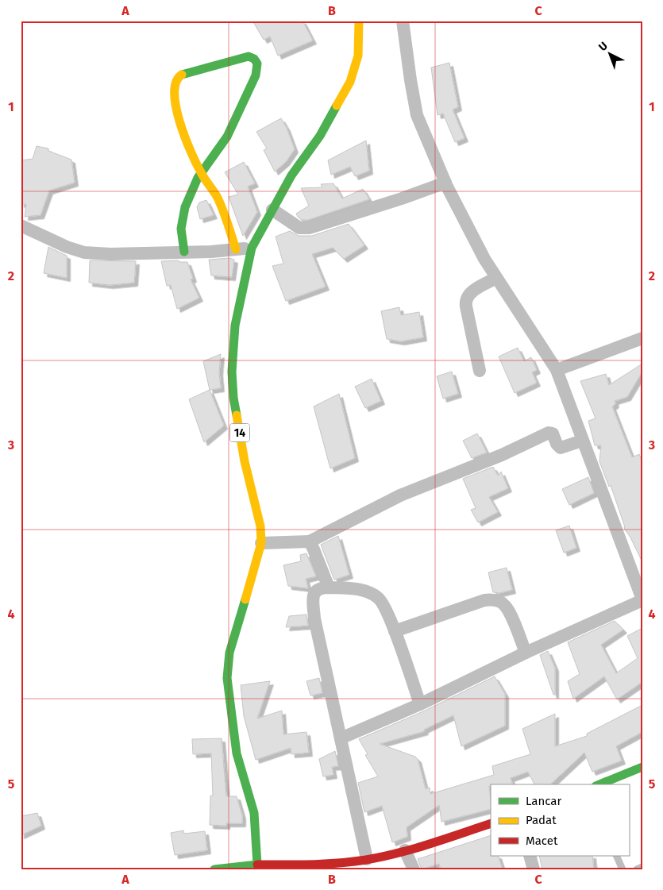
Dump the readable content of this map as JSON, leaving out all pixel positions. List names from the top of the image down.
{
  "streets": {
    "main road": ["14"]
  },
  "legend": ["Lancar", "Padat", "Macet"],
  "north": "top left",
  "grid": {
    "columns": ["A", "B", "C"],
    "rows": [
      "1",
      "2",
      "3",
      "4",
      "5"
    ]
  }
}
